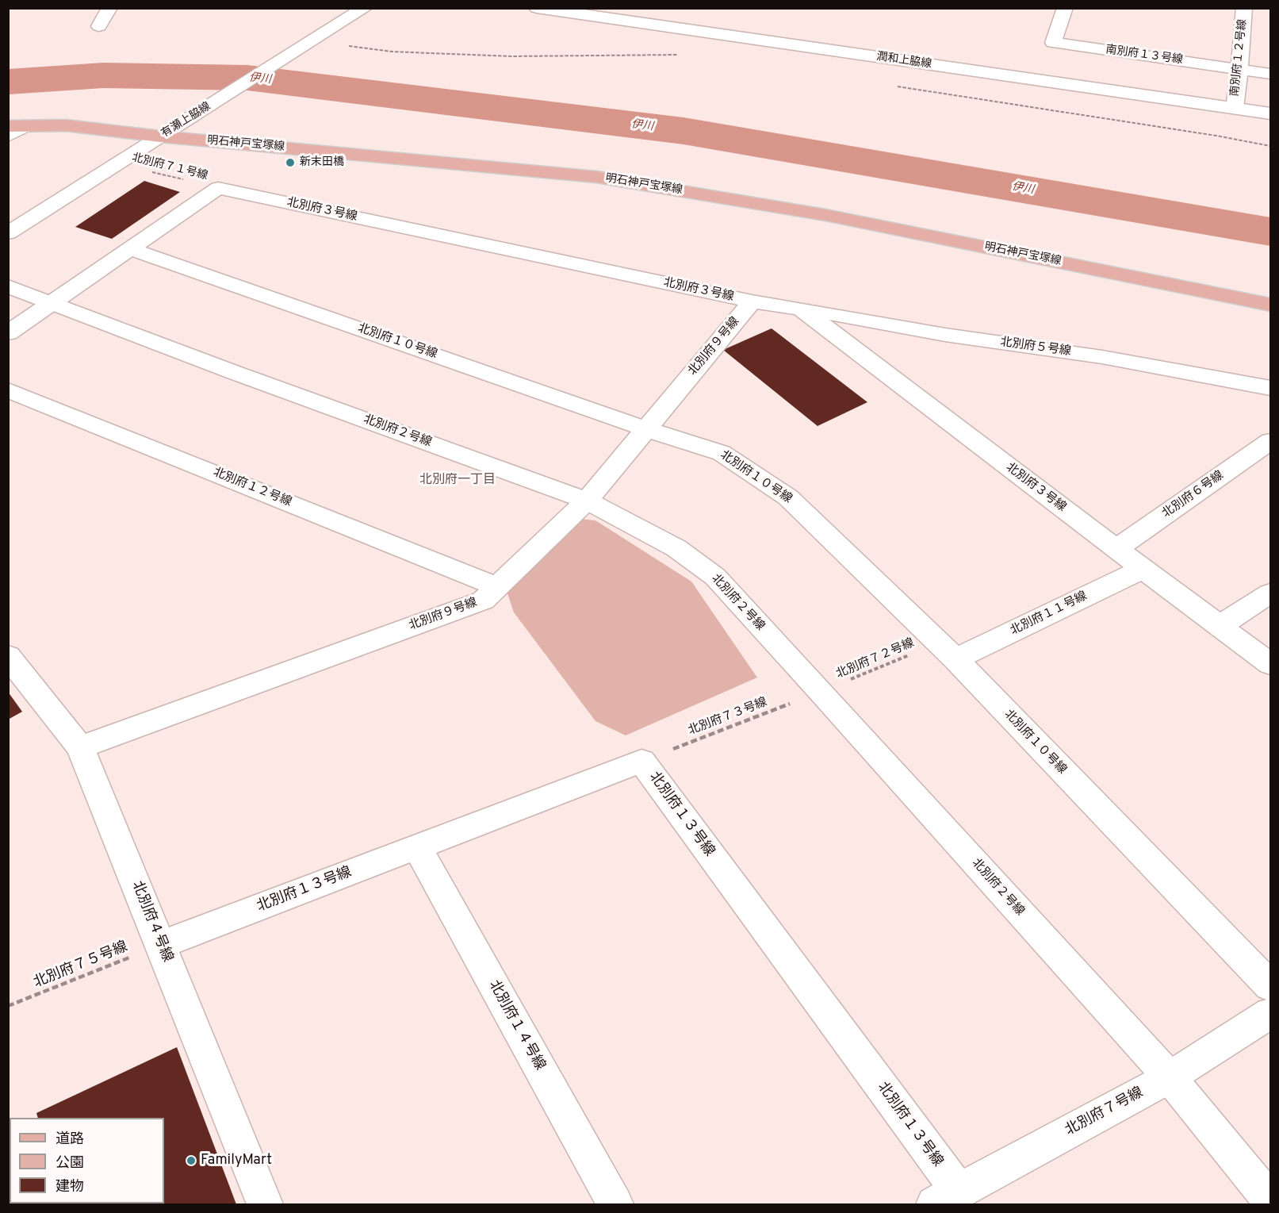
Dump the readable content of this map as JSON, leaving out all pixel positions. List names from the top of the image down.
{
  "streets": {
    "main road": ["明石神戸宝塚線"],
    "street": [
      "南別府１３号線",
      "南別府１２号線",
      "潤和上脇線",
      "有瀬上脇線",
      "北別府３号線",
      "北別府１０号線",
      "北別府９号線",
      "北別府５号線",
      "北別府２号線",
      "北別府１２号線",
      "北別府６号線",
      "北別府１１号線",
      "北別府１３号線",
      "北別府４号線",
      "北別府１４号線",
      "北別府７号線"
    ],
    "path": [
      "北別府７１号線",
      "北別府７２号線",
      "北別府７３号線",
      "北別府７５号線"
    ]
  },
  "crossings": [
    ["南別府１３号線", "南別府１２号線"],
    ["南別府１２号線", "潤和上脇線"],
    ["有瀬上脇線", "明石神戸宝塚線"],
    ["有瀬上脇線", "北別府７１号線"],
    ["北別府７１号線", "北別府３号線"],
    ["北別府３号線", "北別府９号線"],
    ["北別府３号線", "北別府５号線"],
    ["北別府３号線", "北別府６号線"],
    ["北別府３号線", "北別府１１号線"],
    ["北別府１０号線", "北別府９号線"],
    ["北別府１０号線", "北別府１１号線"],
    ["北別府１０号線", "北別府７２号線"],
    ["北別府９号線", "北別府２号線"],
    ["北別府９号線", "北別府１２号線"],
    ["北別府９号線", "北別府４号線"],
    ["北別府２号線", "北別府７２号線"],
    ["北別府２号線", "北別府７３号線"],
    ["北別府２号線", "北別府７号線"],
    ["北別府１１号線", "北別府７２号線"],
    ["北別府７２号線", "北別府７３号線"],
    ["北別府７３号線", "北別府１３号線"],
    ["北別府１３号線", "北別府４号線"],
    ["北別府１３号線", "北別府７５号線"],
    ["北別府１３号線", "北別府１４号線"],
    ["北別府１３号線", "北別府７号線"],
    ["北別府４号線", "北別府７５号線"]
  ],
  "districts": ["北別府一丁目"],
  "water": ["伊川"],
  "places": ["新末田橋", "FamilyMart"],
  "legend": ["道路", "公園", "建物"]
}
